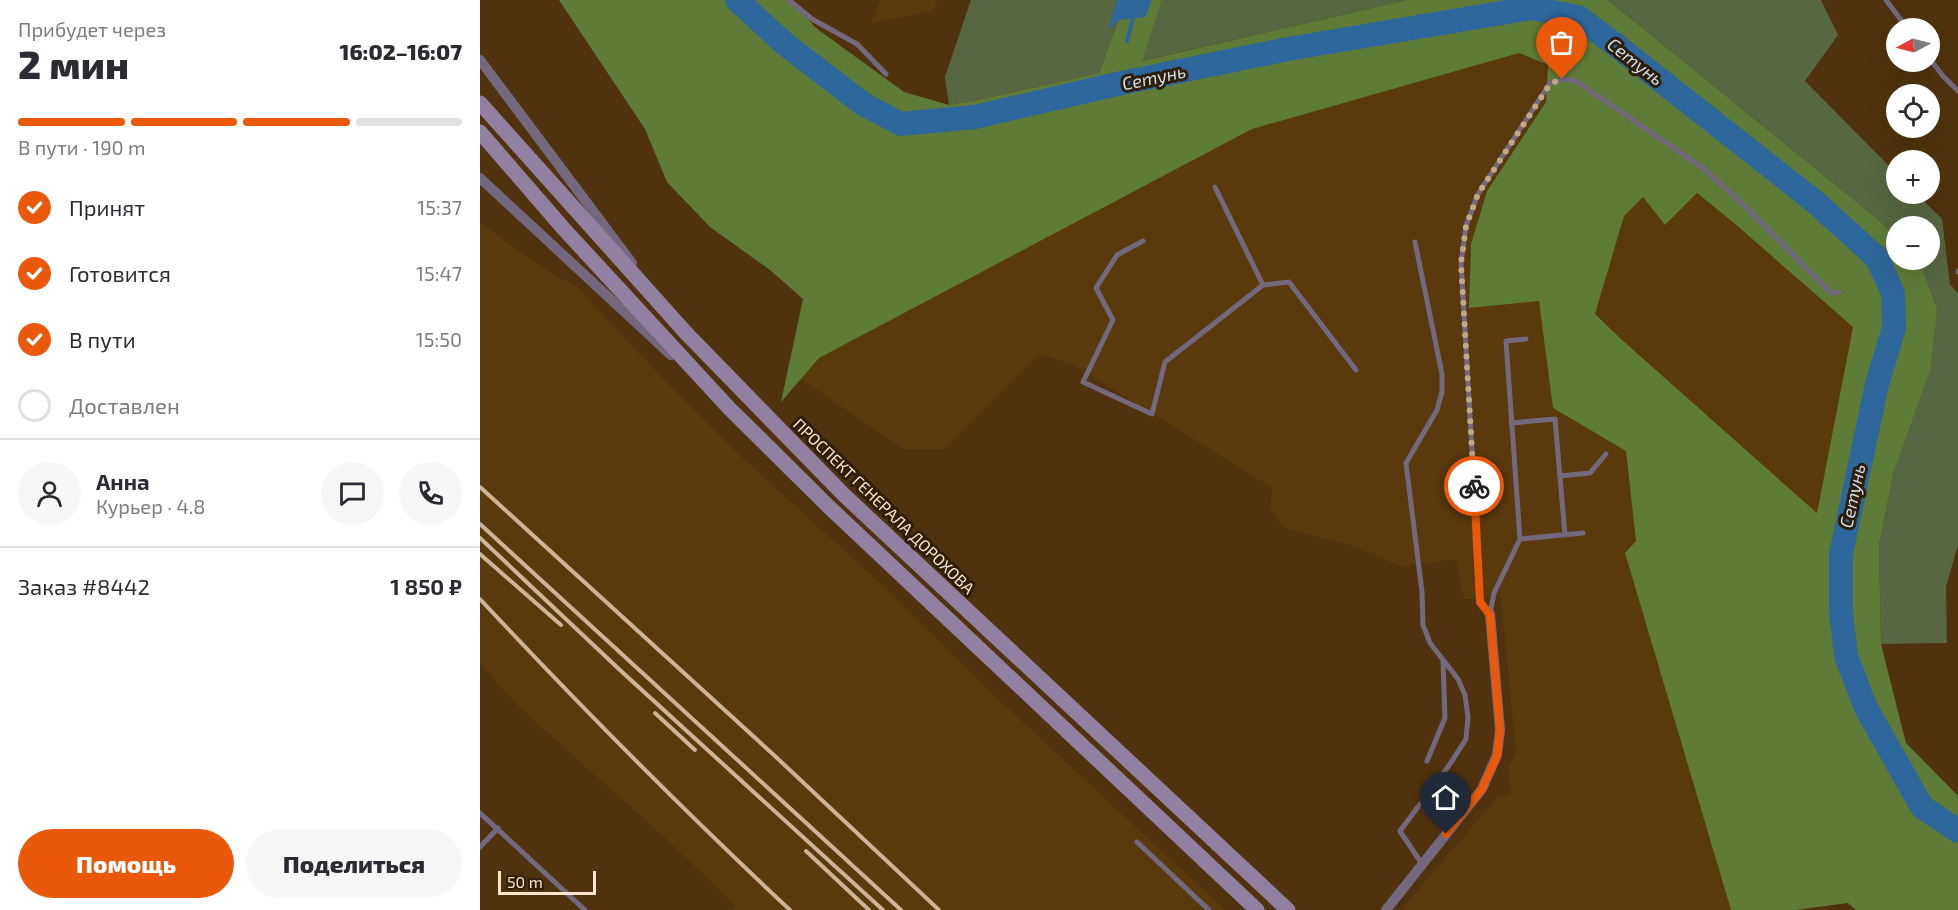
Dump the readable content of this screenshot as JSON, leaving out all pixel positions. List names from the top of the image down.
{
  "streets": {
    "main road": ["ПРОСПЕКТ ГЕНЕРАЛА ДОРОХОВА"]
  },
  "water": ["Сетунь"],
  "scale_bar": "50 m",
  "north": "left",
  "page": {
    "heading": ["2 мин", "Прибудет через", "16:02–16:07"],
    "panel": [
      "Анна",
      "Курьер · 4.8",
      "Заказ #8442",
      "1 850 ₽"
    ],
    "map_buttons": ["+", "−"],
    "bar": "В пути · 190 m",
    "list": [
      ["Принят", "15:37"],
      ["Готовится", "15:47"],
      ["В пути", "15:50"],
      "Доставлен"
    ],
    "buttons": ["Помощь", "Поделиться"],
    "scale": "50 m"
  }
}
